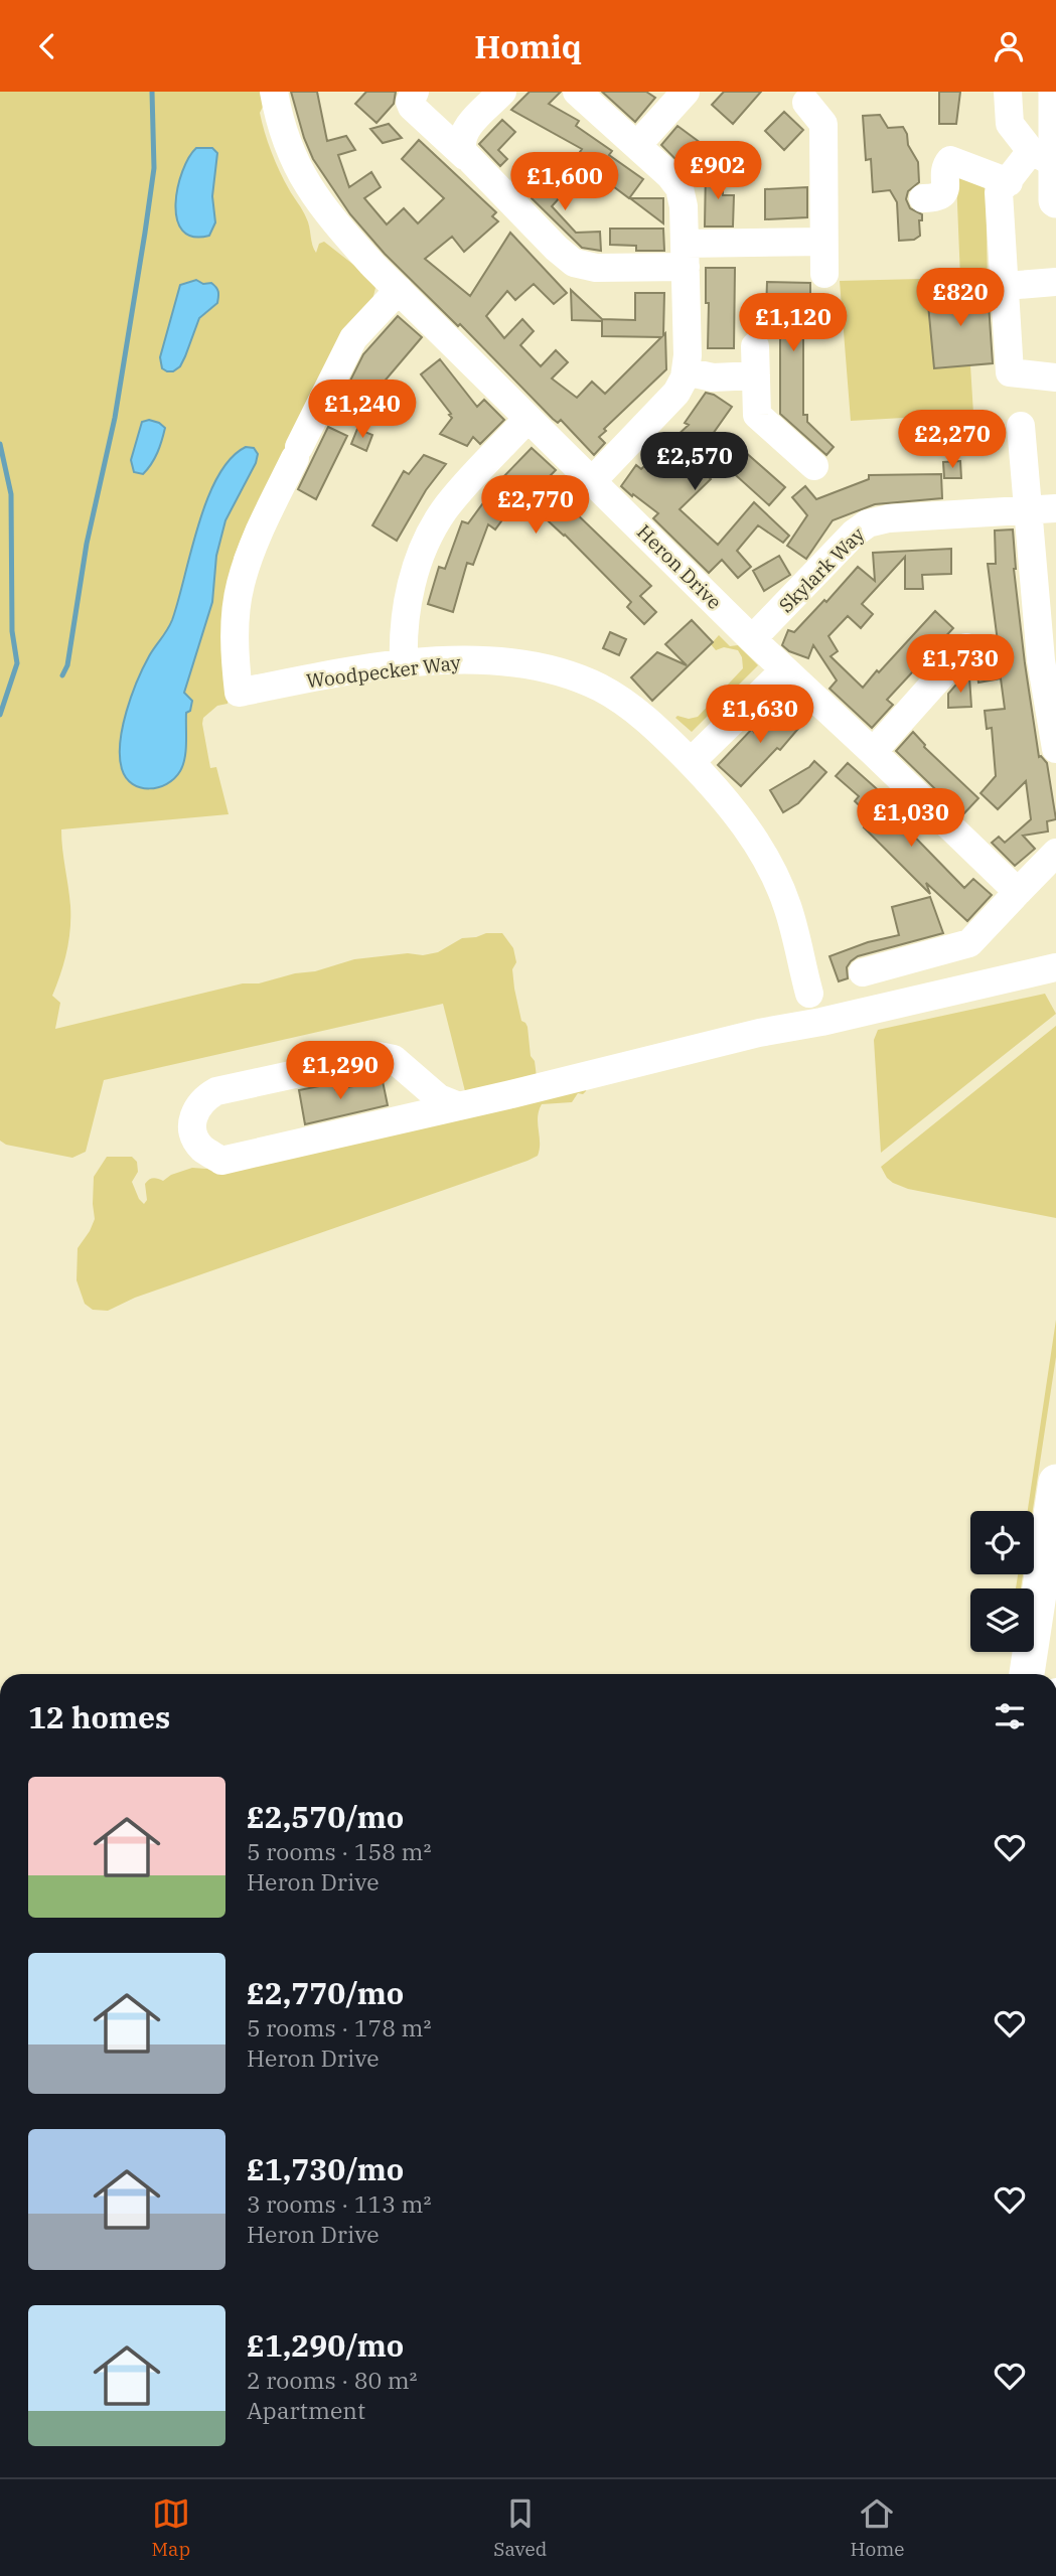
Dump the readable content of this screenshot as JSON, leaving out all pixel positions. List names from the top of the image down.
{
  "streets": {
    "street": ["Heron Drive", "Skylark Way", "Woodpecker Way"]
  },
  "crossings": [
    ["Heron Drive", "Skylark Way"],
    ["Heron Drive", "Woodpecker Way"]
  ],
  "page": {
    "header": "Homiq",
    "price": [
      "£902",
      "£1,600",
      "£820",
      "£1,120",
      "£1,240",
      "£2,270",
      "£2,570",
      "£2,770",
      "£1,730",
      "£1,630",
      "£1,030",
      "£1,290"
    ],
    "heading": "12 homes",
    "list": [
      {
        "name": "£2,570/mo",
        "note": "5 rooms · 158 m² · Heron Drive"
      },
      {
        "name": "£2,770/mo",
        "note": "5 rooms · 178 m² · Heron Drive"
      },
      {
        "name": "£1,730/mo",
        "note": "3 rooms · 113 m² · Heron Drive"
      },
      {
        "name": "£1,290/mo",
        "note": "2 rooms · 80 m² · Apartment"
      }
    ],
    "tabs": ["Map", "Saved", "Home"]
  }
}
